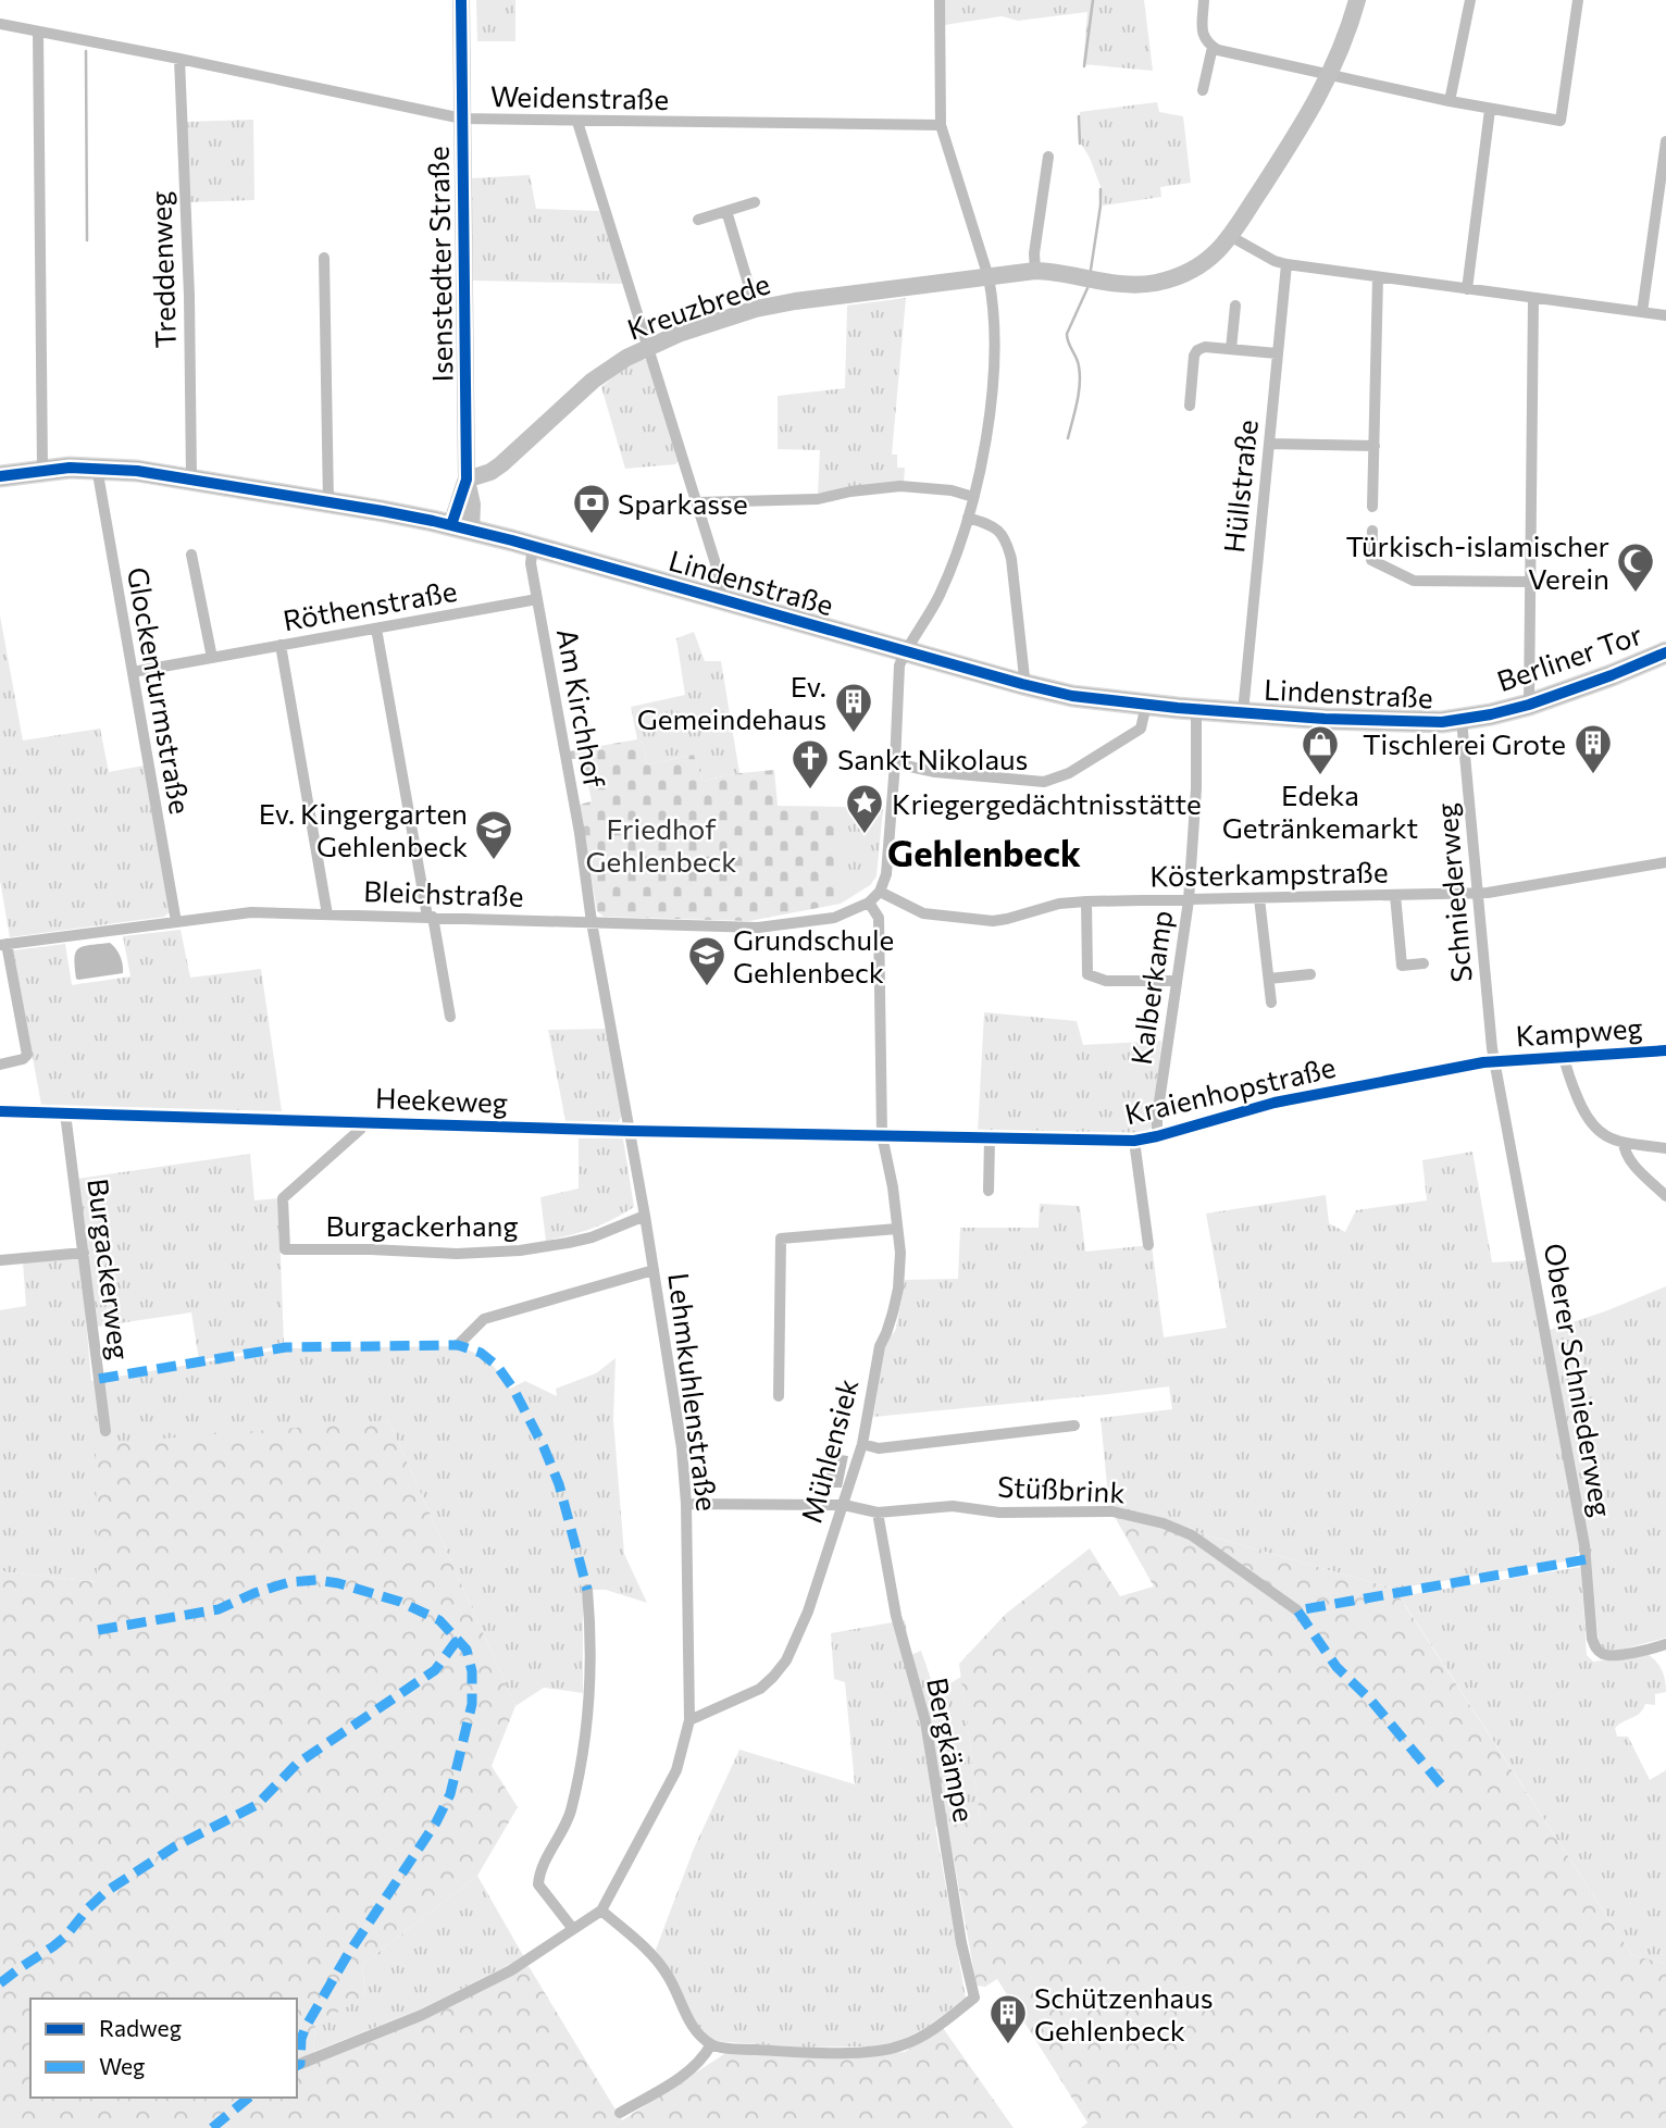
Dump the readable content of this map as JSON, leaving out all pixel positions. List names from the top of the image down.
{
  "streets": {
    "main road": [
      "Isenstedter Straße",
      "Kreuzbrede",
      "Lindenstraße",
      "Berliner Tor"
    ],
    "street": [
      "Weidenstraße",
      "Treddenweg",
      "Hüllstraße",
      "Röthenstraße",
      "Glockenturmstraße",
      "Am Kirchhof",
      "Kösterkampstraße",
      "Bleichstraße",
      "Schniederweg",
      "Kalberkamp",
      "Kampweg",
      "Kraienhopstraße",
      "Heekeweg",
      "Burgackerhang",
      "Burgackerweg",
      "Oberer Schniederweg",
      "Lehmkuhlenstraße",
      "Mühlensiek",
      "Stüßbrink",
      "Bergkämpe"
    ]
  },
  "crossings": [
    ["Weidenstraße", "Isenstedter Straße"],
    ["Weidenstraße", "Treddenweg"],
    ["Isenstedter Straße", "Kreuzbrede"],
    ["Isenstedter Straße", "Lindenstraße"],
    ["Treddenweg", "Lindenstraße"],
    ["Hüllstraße", "Lindenstraße"],
    ["Lindenstraße", "Berliner Tor"],
    ["Lindenstraße", "Glockenturmstraße"],
    ["Lindenstraße", "Am Kirchhof"],
    ["Lindenstraße", "Schniederweg"],
    ["Lindenstraße", "Kalberkamp"],
    ["Röthenstraße", "Glockenturmstraße"],
    ["Röthenstraße", "Am Kirchhof"],
    ["Glockenturmstraße", "Bleichstraße"],
    ["Am Kirchhof", "Bleichstraße"],
    ["Am Kirchhof", "Lehmkuhlenstraße"],
    ["Kösterkampstraße", "Bleichstraße"],
    ["Kösterkampstraße", "Schniederweg"],
    ["Kösterkampstraße", "Kalberkamp"],
    ["Bleichstraße", "Lehmkuhlenstraße"],
    ["Bleichstraße", "Mühlensiek"],
    ["Schniederweg", "Kampweg"],
    ["Schniederweg", "Kraienhopstraße"],
    ["Schniederweg", "Oberer Schniederweg"],
    ["Kalberkamp", "Kraienhopstraße"],
    ["Kampweg", "Kraienhopstraße"],
    ["Kampweg", "Oberer Schniederweg"],
    ["Kraienhopstraße", "Heekeweg"],
    ["Kraienhopstraße", "Oberer Schniederweg"],
    ["Kraienhopstraße", "Mühlensiek"],
    ["Heekeweg", "Burgackerhang"],
    ["Heekeweg", "Burgackerweg"],
    ["Heekeweg", "Lehmkuhlenstraße"],
    ["Heekeweg", "Mühlensiek"],
    ["Burgackerhang", "Lehmkuhlenstraße"],
    ["Lehmkuhlenstraße", "Mühlensiek"],
    ["Lehmkuhlenstraße", "Stüßbrink"],
    ["Mühlensiek", "Stüßbrink"],
    ["Stüßbrink", "Bergkämpe"]
  ],
  "districts": ["Gehlenbeck"],
  "parks": ["Friedhof Gehlenbeck"],
  "places": {
    "bank": ["Sparkasse"],
    "mosque": ["Türkisch-islamischer Verein"],
    "building": ["Ev. Gemeindehaus", "Tischlerei Grote", "Schützenhaus Gehlenbeck"],
    "shop": ["Edeka Getränkemarkt"],
    "church": ["Sankt Nikolaus"],
    "place": ["Kriegergedächtnisstätte"],
    "school or university": ["Ev. Kingergarten Gehlenbeck", "Grundschule Gehlenbeck"]
  },
  "legend": ["Radweg", "Weg"]
}
